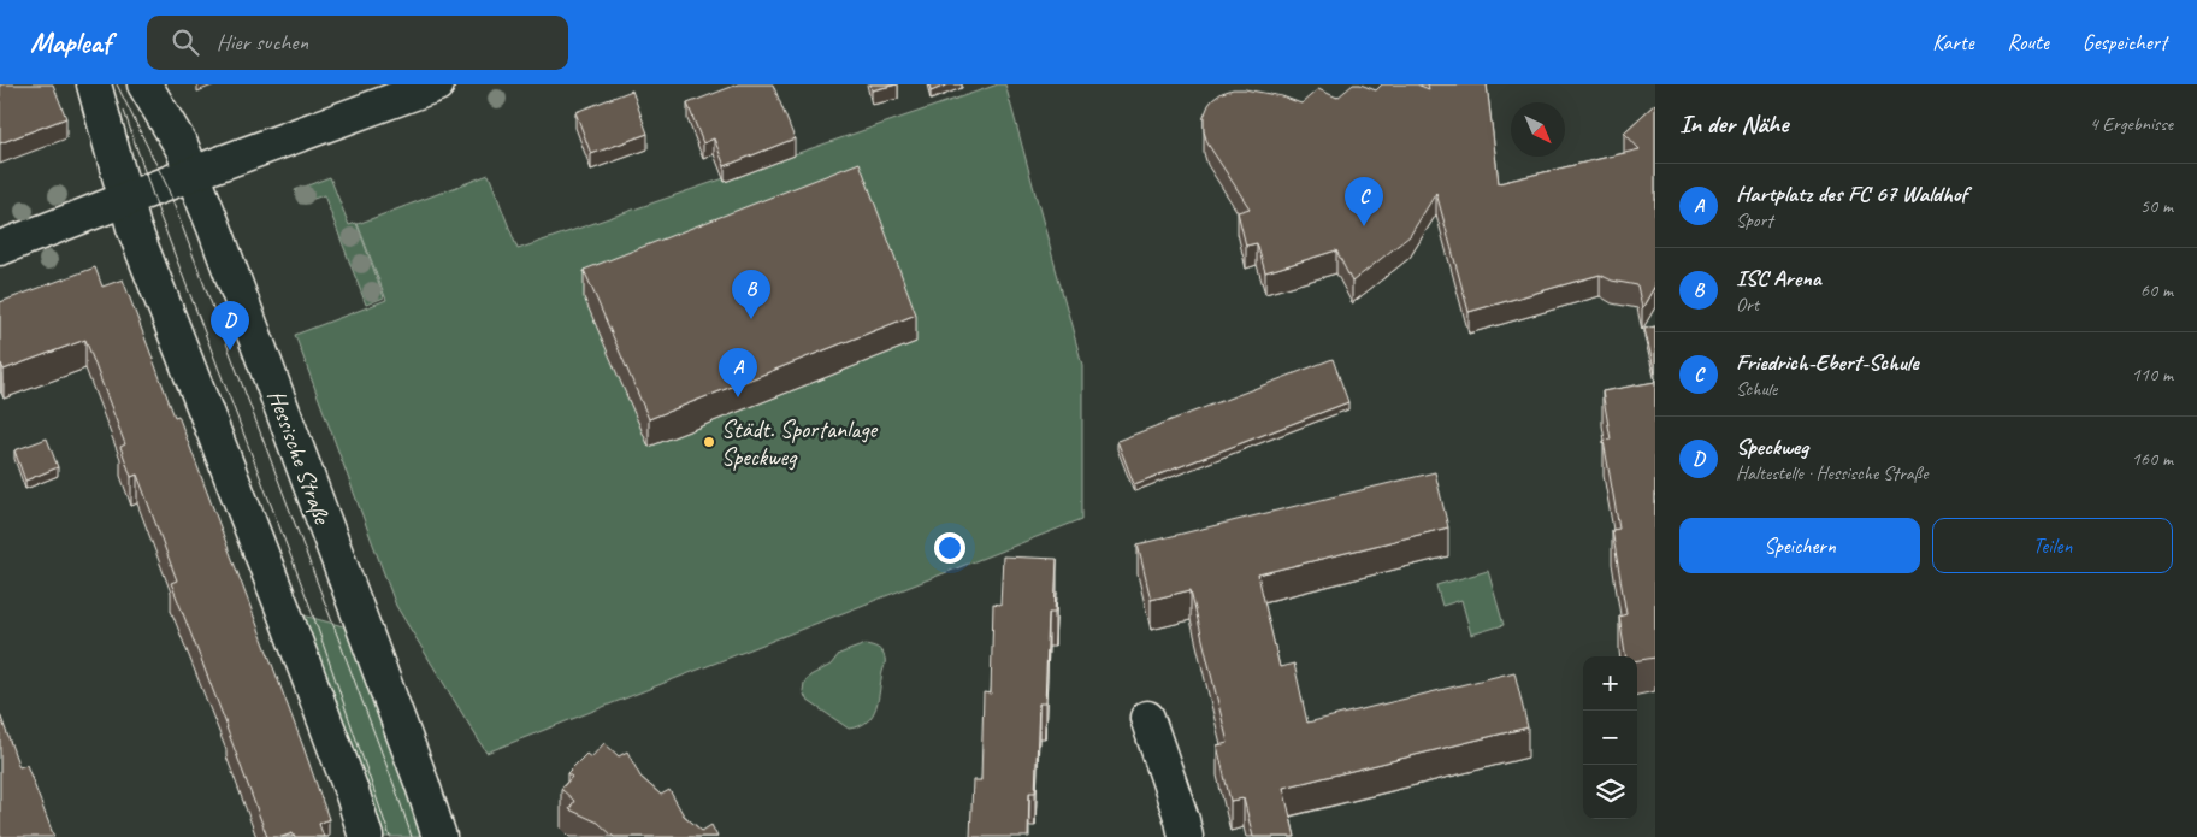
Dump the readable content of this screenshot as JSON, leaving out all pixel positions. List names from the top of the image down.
{
  "streets": {
    "street": ["Hessische Straße"]
  },
  "places": ["Städt. Sportanlage Speckweg"],
  "north": "bottom right",
  "page": {
    "header": "Mapleaf",
    "search": "Hier suchen",
    "nav": ["Karte", "Route", "Gespeichert"],
    "heading": ["In der Nähe", "4 Ergebnisse"],
    "list": [
      {
        "mark": "A",
        "name": "Hartplatz des FC 67 Waldhof",
        "note": "Sport",
        "value": "50 m"
      },
      {
        "mark": "B",
        "name": "ISC Arena",
        "note": "Ort",
        "value": "60 m"
      },
      {
        "mark": "C",
        "name": "Friedrich-Ebert-Schule",
        "note": "Schule",
        "value": "110 m"
      },
      {
        "mark": "D",
        "name": "Speckweg",
        "note": "Haltestelle · Hessische Straße",
        "value": "160 m"
      }
    ],
    "pins": [
      "C",
      "B",
      "D",
      "A"
    ],
    "buttons": ["Speichern", "Teilen"],
    "map_buttons": ["+", "−"]
  }
}
